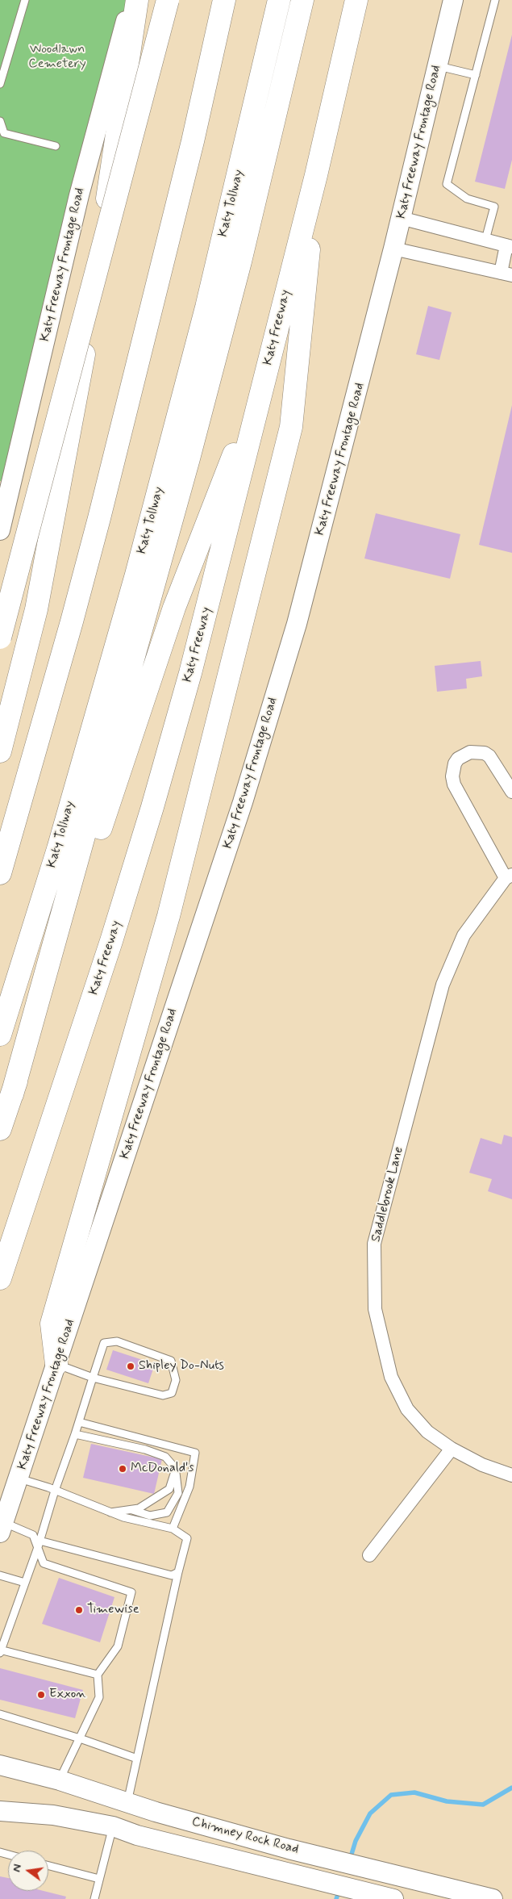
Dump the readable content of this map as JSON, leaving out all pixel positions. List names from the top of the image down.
{
  "streets": {
    "highway": ["Katy Tollway", "Katy Freeway"],
    "main road": ["Katy Freeway Frontage Road", "Chimney Rock Road"],
    "street": ["Saddlebrook Lane"]
  },
  "parks": ["Woodlawn Cemetery"],
  "places": [
    "Shipley Do-Nuts",
    "McDonald's",
    "Timewise",
    "Exxon"
  ],
  "north": "left"
}
